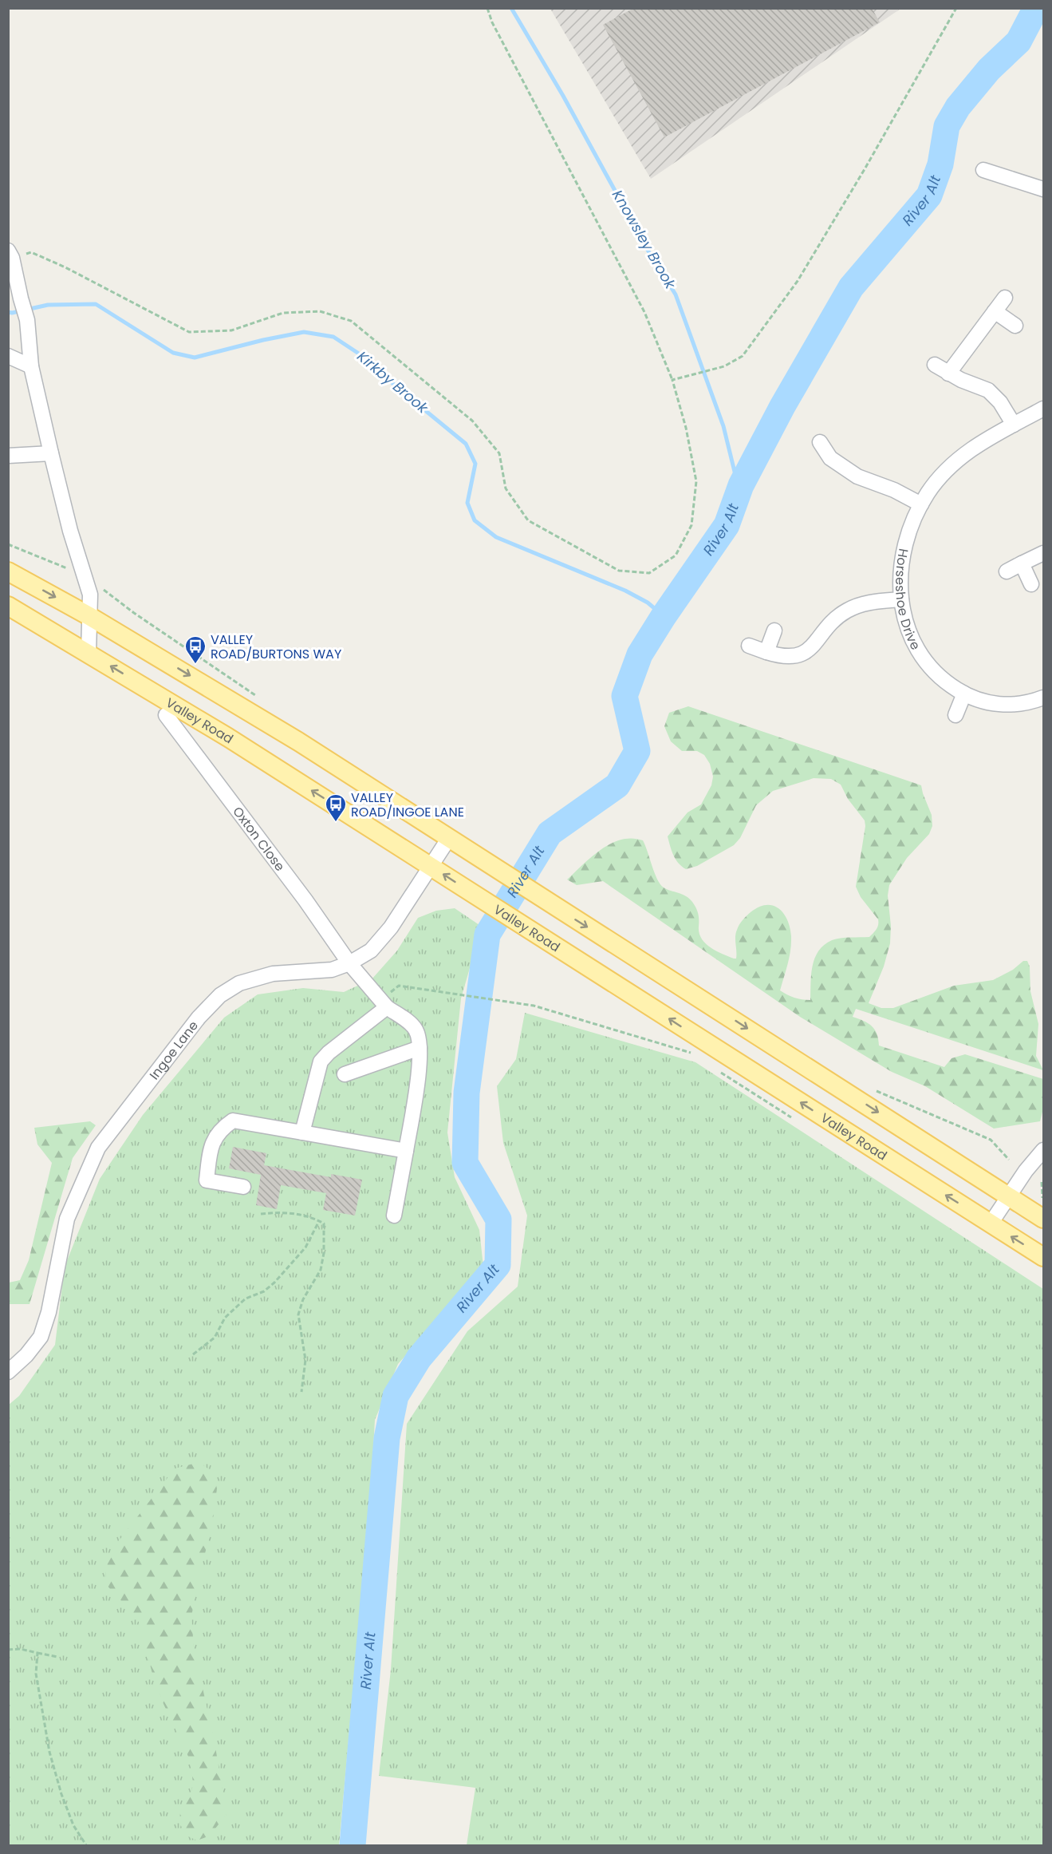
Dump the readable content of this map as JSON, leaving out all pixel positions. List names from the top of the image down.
{
  "streets": {
    "main road": ["Valley Road"],
    "street": ["Horseshoe Drive", "Oxton Close", "Ingoe Lane"]
  },
  "crossings": [
    ["Valley Road", "Ingoe Lane"],
    ["Oxton Close", "Ingoe Lane"]
  ],
  "water": ["River Alt", "Knowsley Brook", "Kirkby Brook"],
  "places": {
    "bus stop": ["VALLEY ROAD/BURTONS WAY", "VALLEY ROAD/INGOE LANE"]
  }
}
